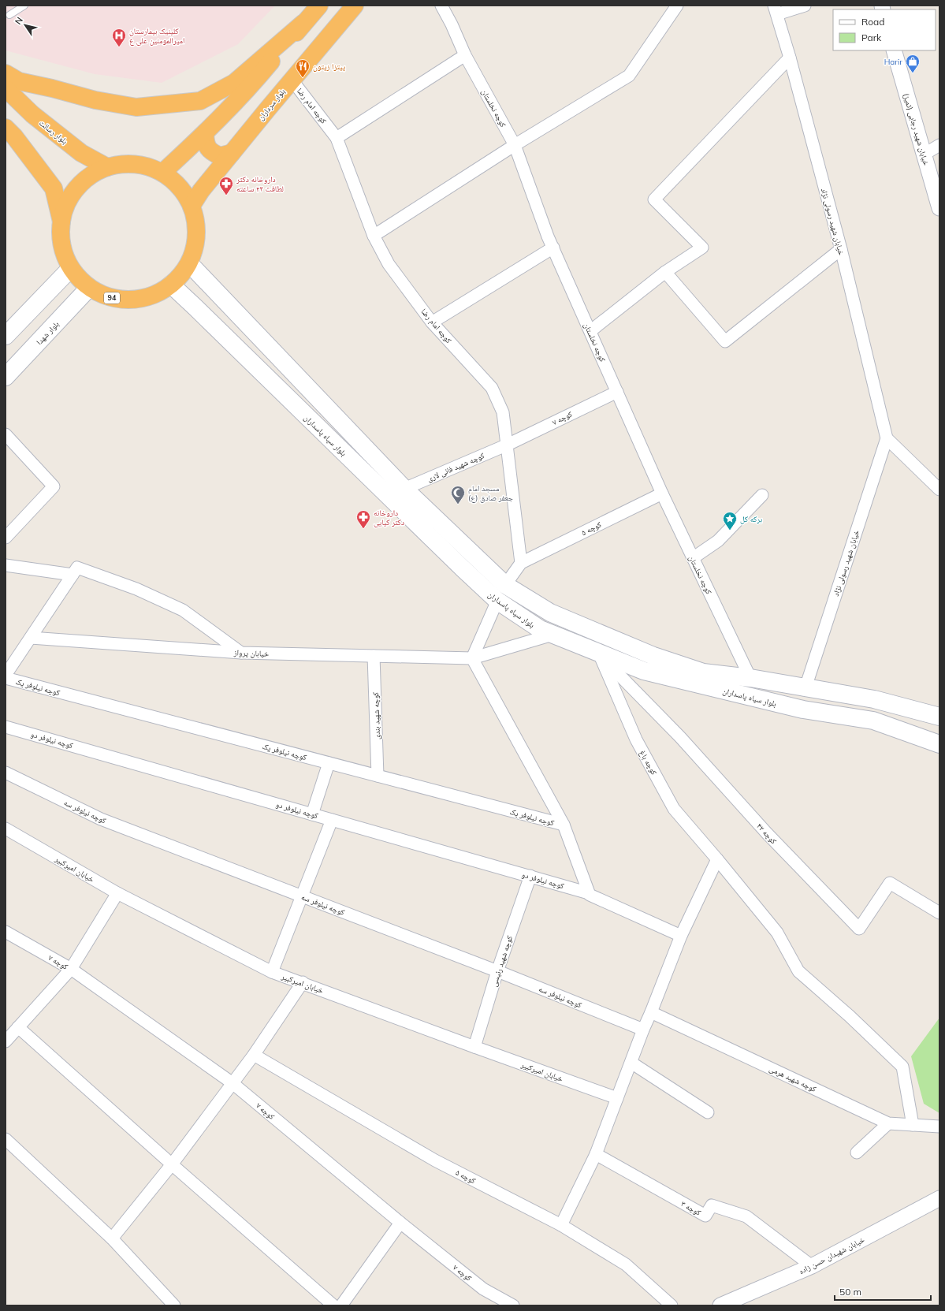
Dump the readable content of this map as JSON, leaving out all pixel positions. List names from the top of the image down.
{
  "streets": {
    "highway": ["بلوار سرداران", "بلوار رسالت", "94"],
    "main road": ["بلوار شهدا", "بلوار سپاه پاسداران"],
    "street": [
      "کوچه امام رضا",
      "کوچه نخلستان",
      "خیابان شهید رجایی (تمیز)",
      "خیابان شهید رسولی نژاد",
      "کوچه ۷",
      "کوچه شهید فانی لاری",
      "کوچه ۵",
      "خیابان پرواز",
      "کوچه نیلوفر یک",
      "کوچه شهید بندی",
      "کوچه نیلوفر دو",
      "کوچه باغ",
      "کوچه نیلوفر سه",
      "کوچه ۴۲",
      "خیابان امیرکبیر",
      "کوچه شهید رئیسی",
      "کوچه شهید هرمی",
      "کوچه ۳",
      "خیابان شهیدان حسن زاده"
    ]
  },
  "crossings": [
    ["بلوار سرداران", "کوچه امام رضا"],
    ["بلوار سرداران", "94"],
    ["کوچه امام رضا", "کوچه ۷"],
    ["کوچه امام رضا", "کوچه شهید فانی لاری"],
    ["کوچه امام رضا", "کوچه ۵"],
    ["کوچه نخلستان", "کوچه ۷"],
    ["کوچه نخلستان", "بلوار سپاه پاسداران"],
    ["کوچه نخلستان", "کوچه ۵"],
    ["بلوار رسالت", "94"],
    ["خیابان شهید رسولی نژاد", "بلوار سپاه پاسداران"],
    ["94", "بلوار شهدا"],
    ["94", "بلوار سپاه پاسداران"],
    ["کوچه ۷", "کوچه شهید فانی لاری"],
    ["بلوار سپاه پاسداران", "کوچه شهید فانی لاری"],
    ["بلوار سپاه پاسداران", "خیابان پرواز"],
    ["بلوار سپاه پاسداران", "کوچه باغ"],
    ["بلوار سپاه پاسداران", "کوچه ۴۲"],
    ["خیابان پرواز", "کوچه شهید بندی"],
    ["کوچه نیلوفر یک", "کوچه شهید بندی"],
    ["کوچه نیلوفر دو", "کوچه شهید رئیسی"],
    ["کوچه باغ", "کوچه ۴۲"],
    ["کوچه باغ", "کوچه شهید هرمی"],
    ["کوچه نیلوفر سه", "کوچه شهید رئیسی"],
    ["خیابان امیرکبیر", "کوچه شهید رئیسی"],
    ["کوچه ۳", "خیابان شهیدان حسن زاده"]
  ],
  "places": {
    "hospital": ["کلینیک بیمارستان امیرالمومنین علی ع"],
    "shop": ["Harir"],
    "restaurant": ["پیتزا زیتون"],
    "pharmacy": ["داروخانه دکتر لطافت ۲۴ ساعته", "داروخانه دکتر کیایی"],
    "mosque": ["مسجد امام جعفر صادق (ع)"],
    "place": ["برکه کل"]
  },
  "legend": ["Road", "Park"],
  "scale_bar": "50 m",
  "north": "top left"
}
